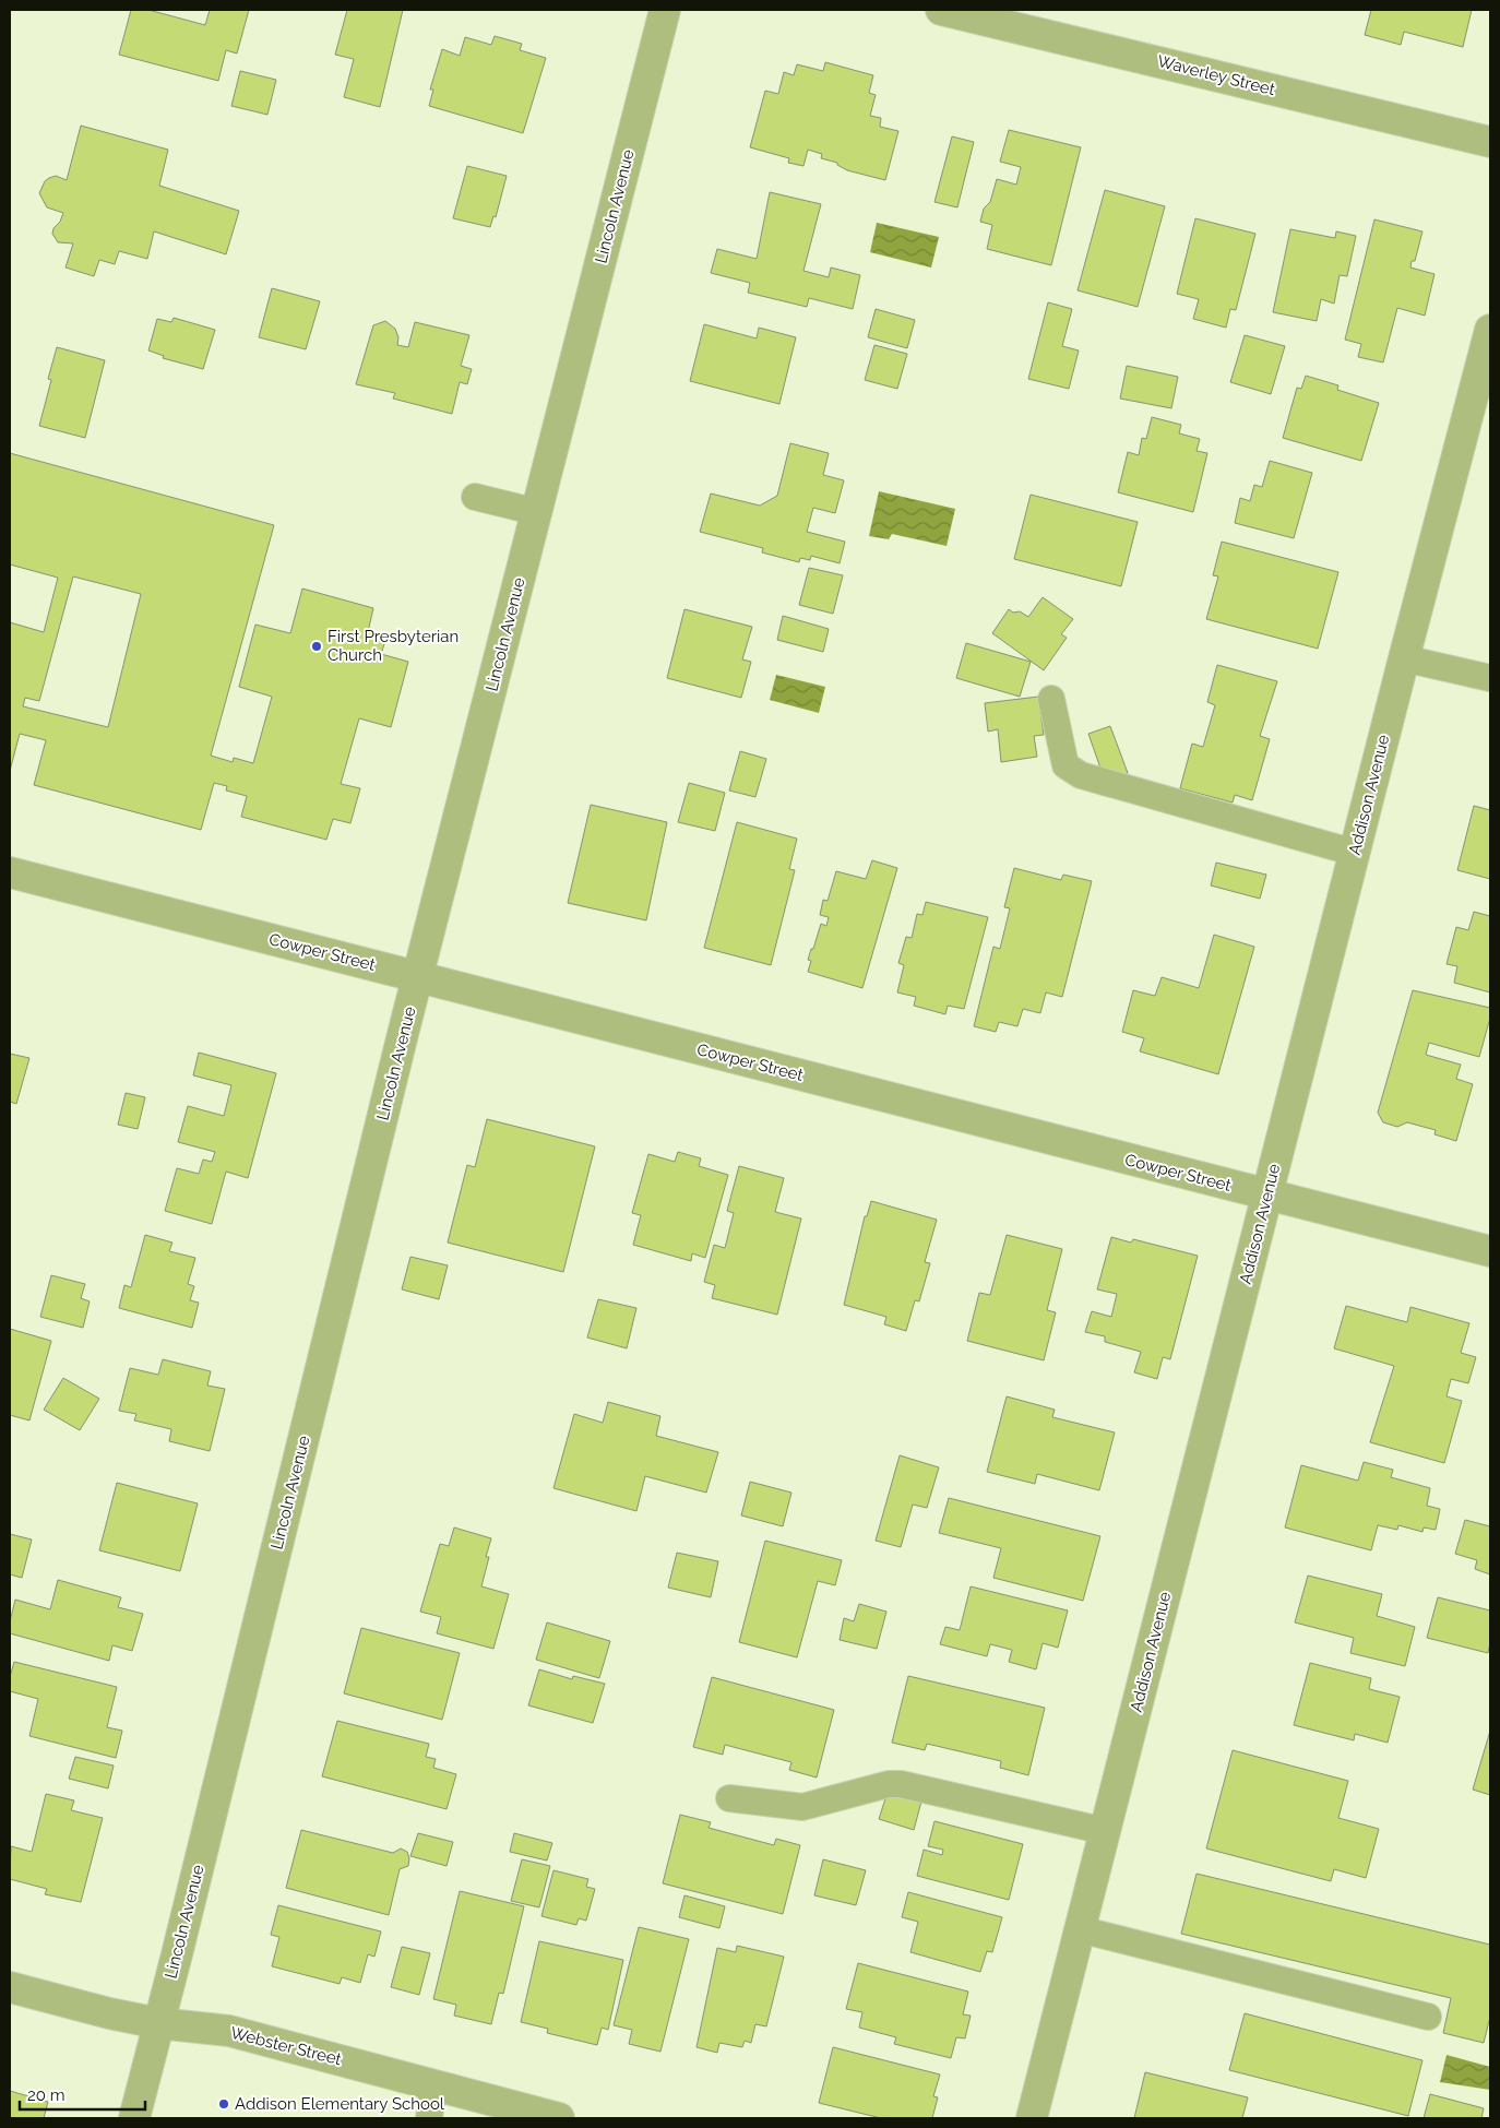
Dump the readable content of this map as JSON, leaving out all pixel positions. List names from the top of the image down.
{
  "streets": {
    "street": [
      "Waverley Street",
      "Lincoln Avenue",
      "Addison Avenue",
      "Cowper Street",
      "Webster Street"
    ]
  },
  "crossings": [
    ["Lincoln Avenue", "Cowper Street"],
    ["Lincoln Avenue", "Webster Street"],
    ["Addison Avenue", "Cowper Street"]
  ],
  "places": ["First Presbyterian Church", "Addison Elementary School"],
  "scale_bar": "20 m"
}
